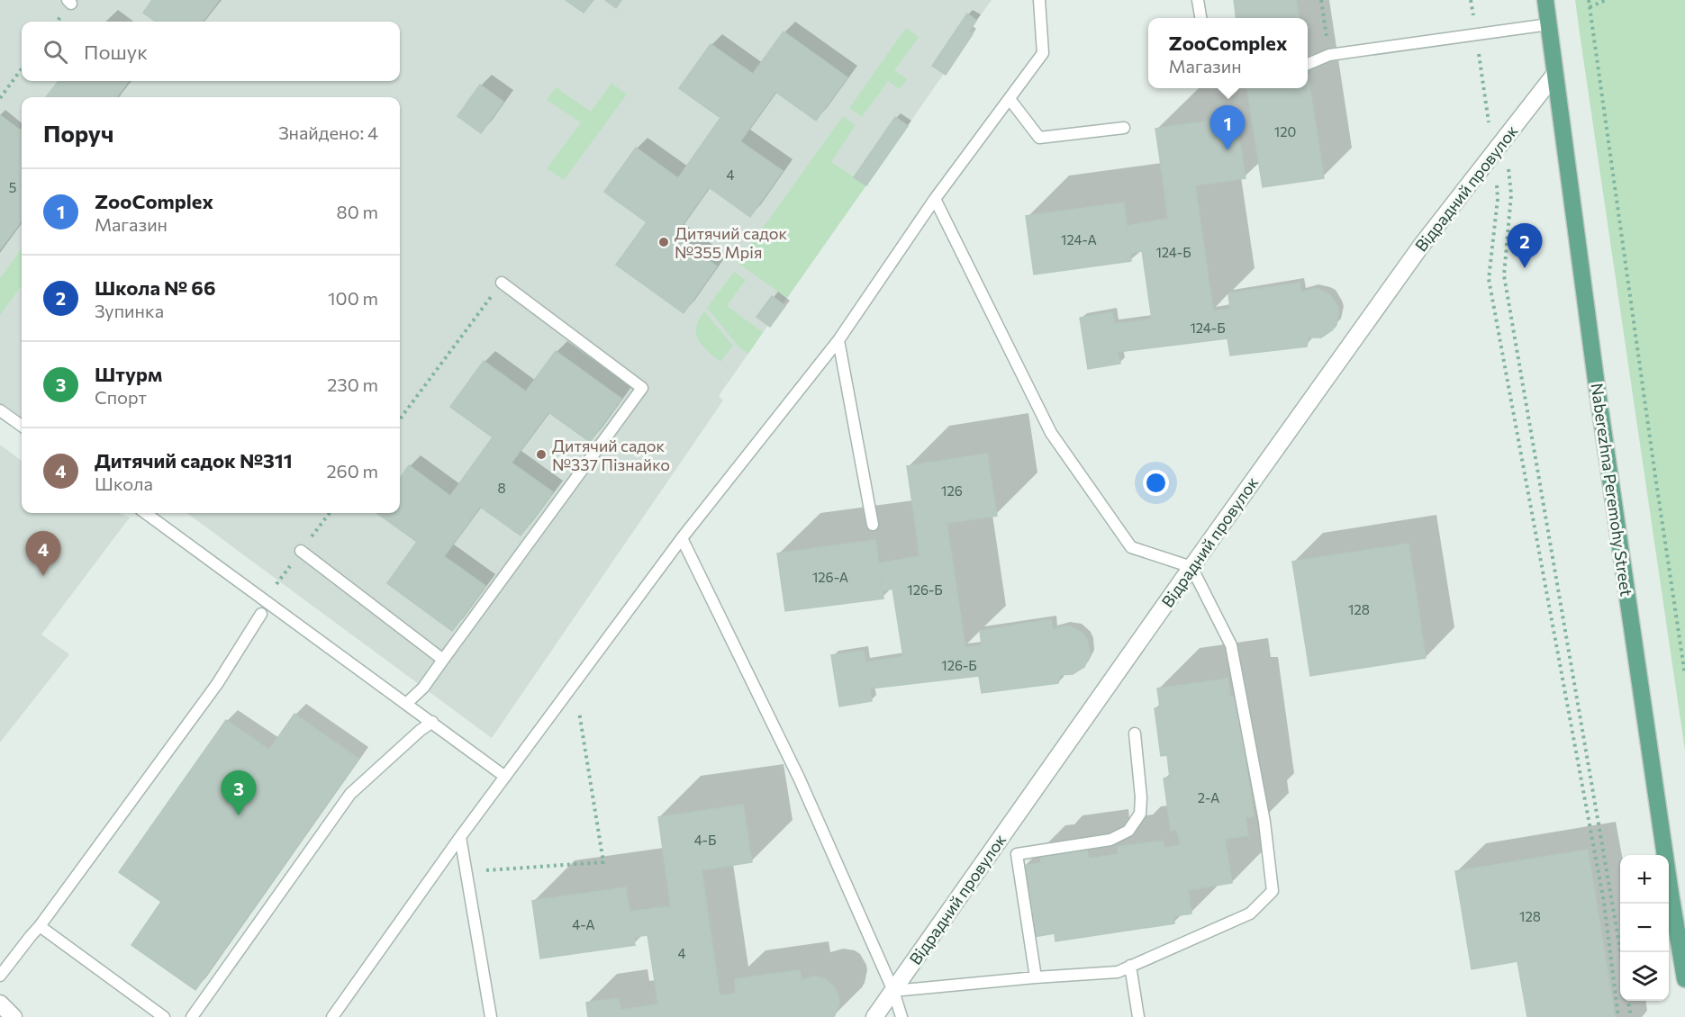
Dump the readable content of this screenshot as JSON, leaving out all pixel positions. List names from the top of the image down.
{
  "streets": {
    "main road": ["Naberezhna Peremohy Street"],
    "street": ["Відрадний провулок"]
  },
  "crossings": [
    ["Відрадний провулок", "Naberezhna Peremohy Street"]
  ],
  "places": ["Дитячий садок №355 Мрія", "Дитячий садок №337 Пізнайко"],
  "house_numbers": [
    "120",
    "4",
    "5",
    "124-А",
    "124-Б",
    "124-Б",
    "8",
    "126",
    "126-А",
    "126-Б",
    "128",
    "126-Б",
    "2-А",
    "4-Б",
    "128",
    "4-А",
    "4"
  ],
  "page": {
    "popup": ["ZooComplex", "Магазин"],
    "search": "Пошук",
    "heading": ["Поруч", "Знайдено: 4"],
    "pins": [
      "1",
      "2",
      "4",
      "3"
    ],
    "list": [
      {
        "mark": "1",
        "name": "ZooComplex",
        "note": "Магазин",
        "value": "80 m"
      },
      {
        "mark": "2",
        "name": "Школа № 66",
        "note": "Зупинка",
        "value": "100 m"
      },
      {
        "mark": "3",
        "name": "Штурм",
        "note": "Спорт",
        "value": "230 m"
      },
      {
        "mark": "4",
        "name": "Дитячий садок №311",
        "note": "Школа",
        "value": "260 m"
      }
    ],
    "map_buttons": ["+", "−"]
  }
}
